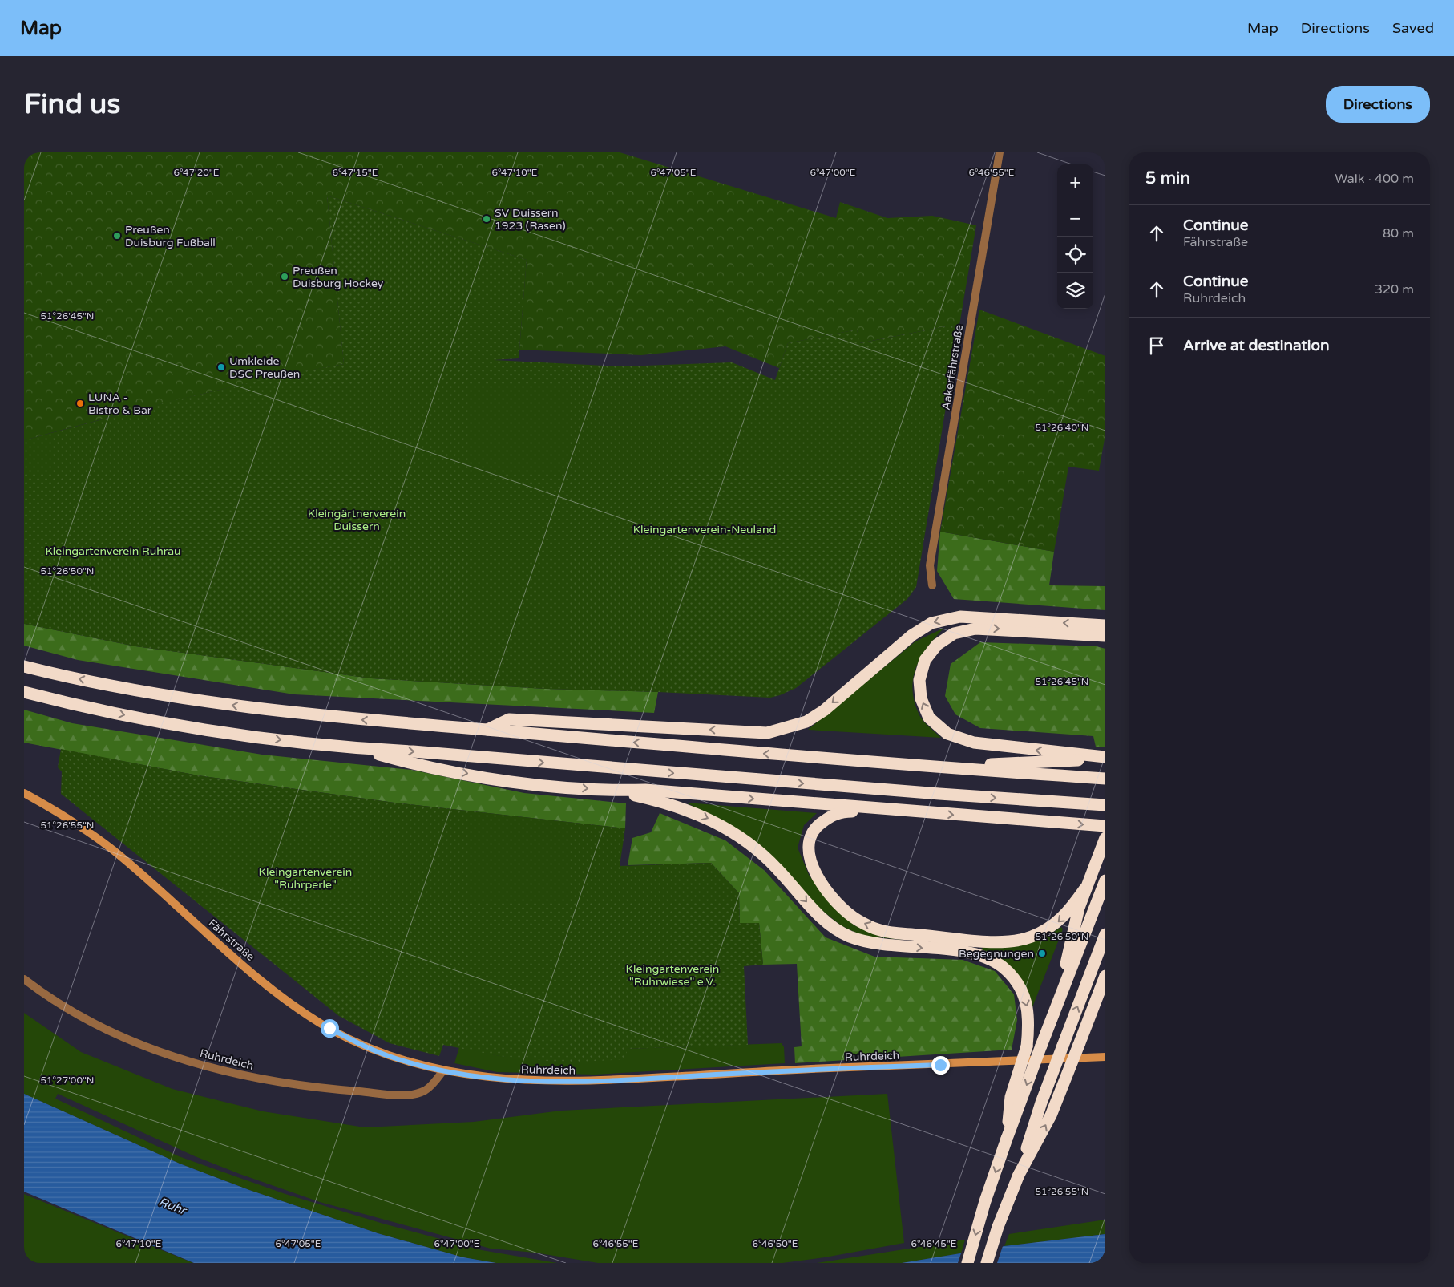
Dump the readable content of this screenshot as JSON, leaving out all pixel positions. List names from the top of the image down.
{
  "streets": {
    "main road": ["Fährstraße", "Ruhrdeich"],
    "street": ["Aakerfährstraße"]
  },
  "crossings": [
    ["Fährstraße", "Ruhrdeich"]
  ],
  "water": ["Ruhr"],
  "parks": [
    "Kleingärtnerverein Duissern",
    "Kleingartenverein-Neuland",
    "Kleingartenverein Ruhrau",
    "Kleingartenverein \"Ruhrperle\"",
    "Kleingartenverein \"Ruhrwiese\" e.V."
  ],
  "places": [
    "SV Duissern 1923 (Rasen)",
    "Preußen Duisburg Fußball",
    "Preußen Duisburg Hockey",
    "Umkleide DSC Preußen",
    "LUNA - Bistro & Bar",
    "Begegnungen"
  ],
  "page": {
    "header": "Map",
    "nav": ["Map", "Directions", "Saved"],
    "buttons": "Directions",
    "title": "Find us",
    "heading": ["5 min", "Walk · 400 m"],
    "map_buttons": ["+", "−"],
    "list": [
      ["Continue", "Fährstraße", "80 m"],
      ["Continue", "Ruhrdeich", "320 m"],
      "Arrive at destination"
    ]
  },
  "coordinates": [
    "6°47'10\"E",
    "6°47'05\"E",
    "6°47'00\"E",
    "6°46'55\"E",
    "6°47'20\"E",
    "6°47'15\"E",
    "51°26'45\"N",
    "51°26'40\"N",
    "51°26'50\"N",
    "51°26'55\"N",
    "51°27'00\"N",
    "6°46'50\"E",
    "6°46'45\"E"
  ]
}
